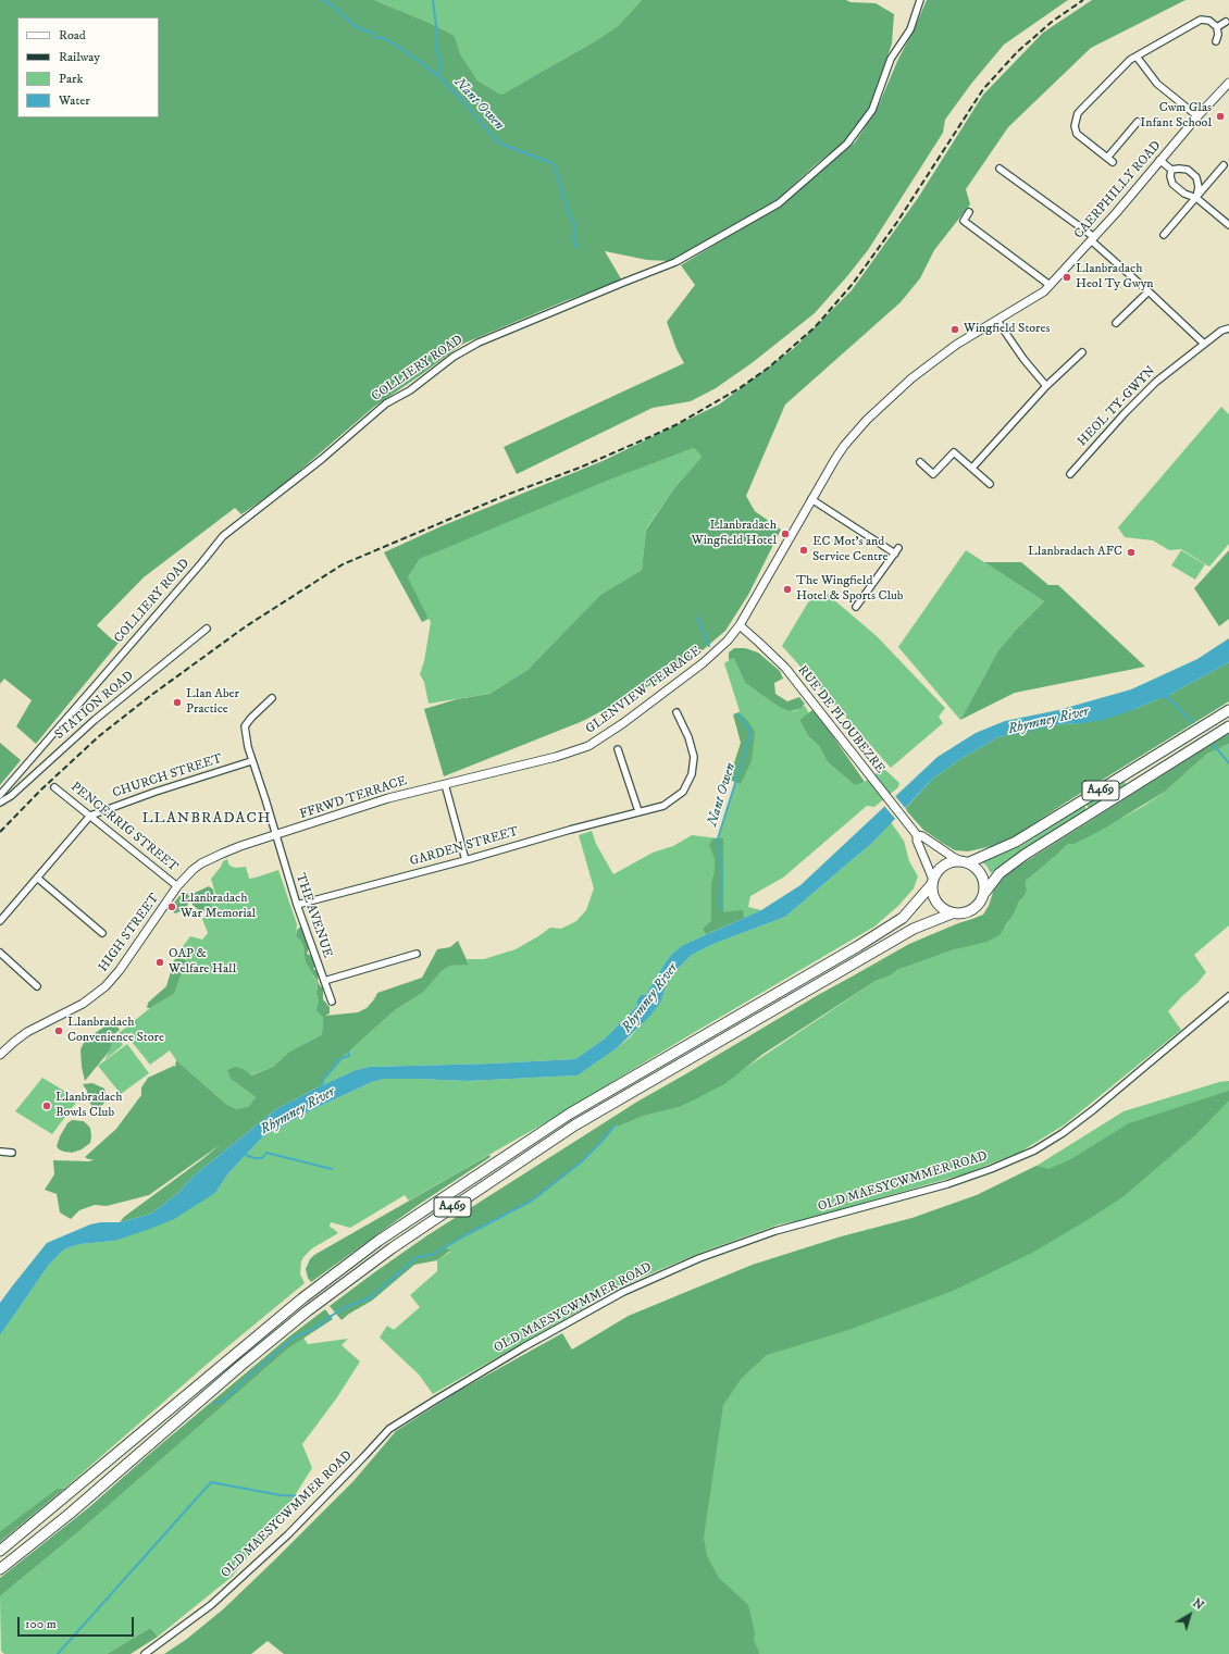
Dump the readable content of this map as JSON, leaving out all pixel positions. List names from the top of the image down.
{
  "streets": {
    "main road": ["A469"],
    "street": [
      "CAERPHILLY ROAD",
      "COLLIERY ROAD",
      "HEOL TY-GWYN",
      "GLENVIEW TERRACE",
      "STATION ROAD",
      "RUE DE PLOUBEZRE",
      "CHURCH STREET",
      "FFRWD TERRACE",
      "PENCERRIG STREET",
      "GARDEN STREET",
      "THE AVENUE",
      "HIGH STREET",
      "OLD MAESYCWMMER ROAD"
    ]
  },
  "crossings": [
    ["CAERPHILLY ROAD", "GLENVIEW TERRACE"],
    ["GLENVIEW TERRACE", "RUE DE PLOUBEZRE"],
    ["GLENVIEW TERRACE", "FFRWD TERRACE"],
    ["RUE DE PLOUBEZRE", "A469"],
    ["CHURCH STREET", "PENCERRIG STREET"],
    ["CHURCH STREET", "THE AVENUE"],
    ["FFRWD TERRACE", "THE AVENUE"],
    ["FFRWD TERRACE", "HIGH STREET"],
    ["PENCERRIG STREET", "HIGH STREET"],
    ["GARDEN STREET", "THE AVENUE"],
    ["THE AVENUE", "HIGH STREET"]
  ],
  "districts": ["LLANBRADACH"],
  "water": ["Nant Owen", "Rhymney River"],
  "places": [
    "Cwm Glas Infant School",
    "Llanbradach Heol Ty Gwyn",
    "Wingfield Stores",
    "Llanbradach Wingfield Hotel",
    "EC Mot's and Service Centre",
    "Llanbradach AFC",
    "The Wingfield Hotel & Sports Club",
    "Llan Aber Practice",
    "Llanbradach War Memorial",
    "OAP & Welfare Hall",
    "Llanbradach Convenience Store",
    "Llanbradach Bowls Club"
  ],
  "legend": [
    "Road",
    "Railway",
    "Park",
    "Water"
  ],
  "scale_bar": "100 m",
  "north": "top right"
}
